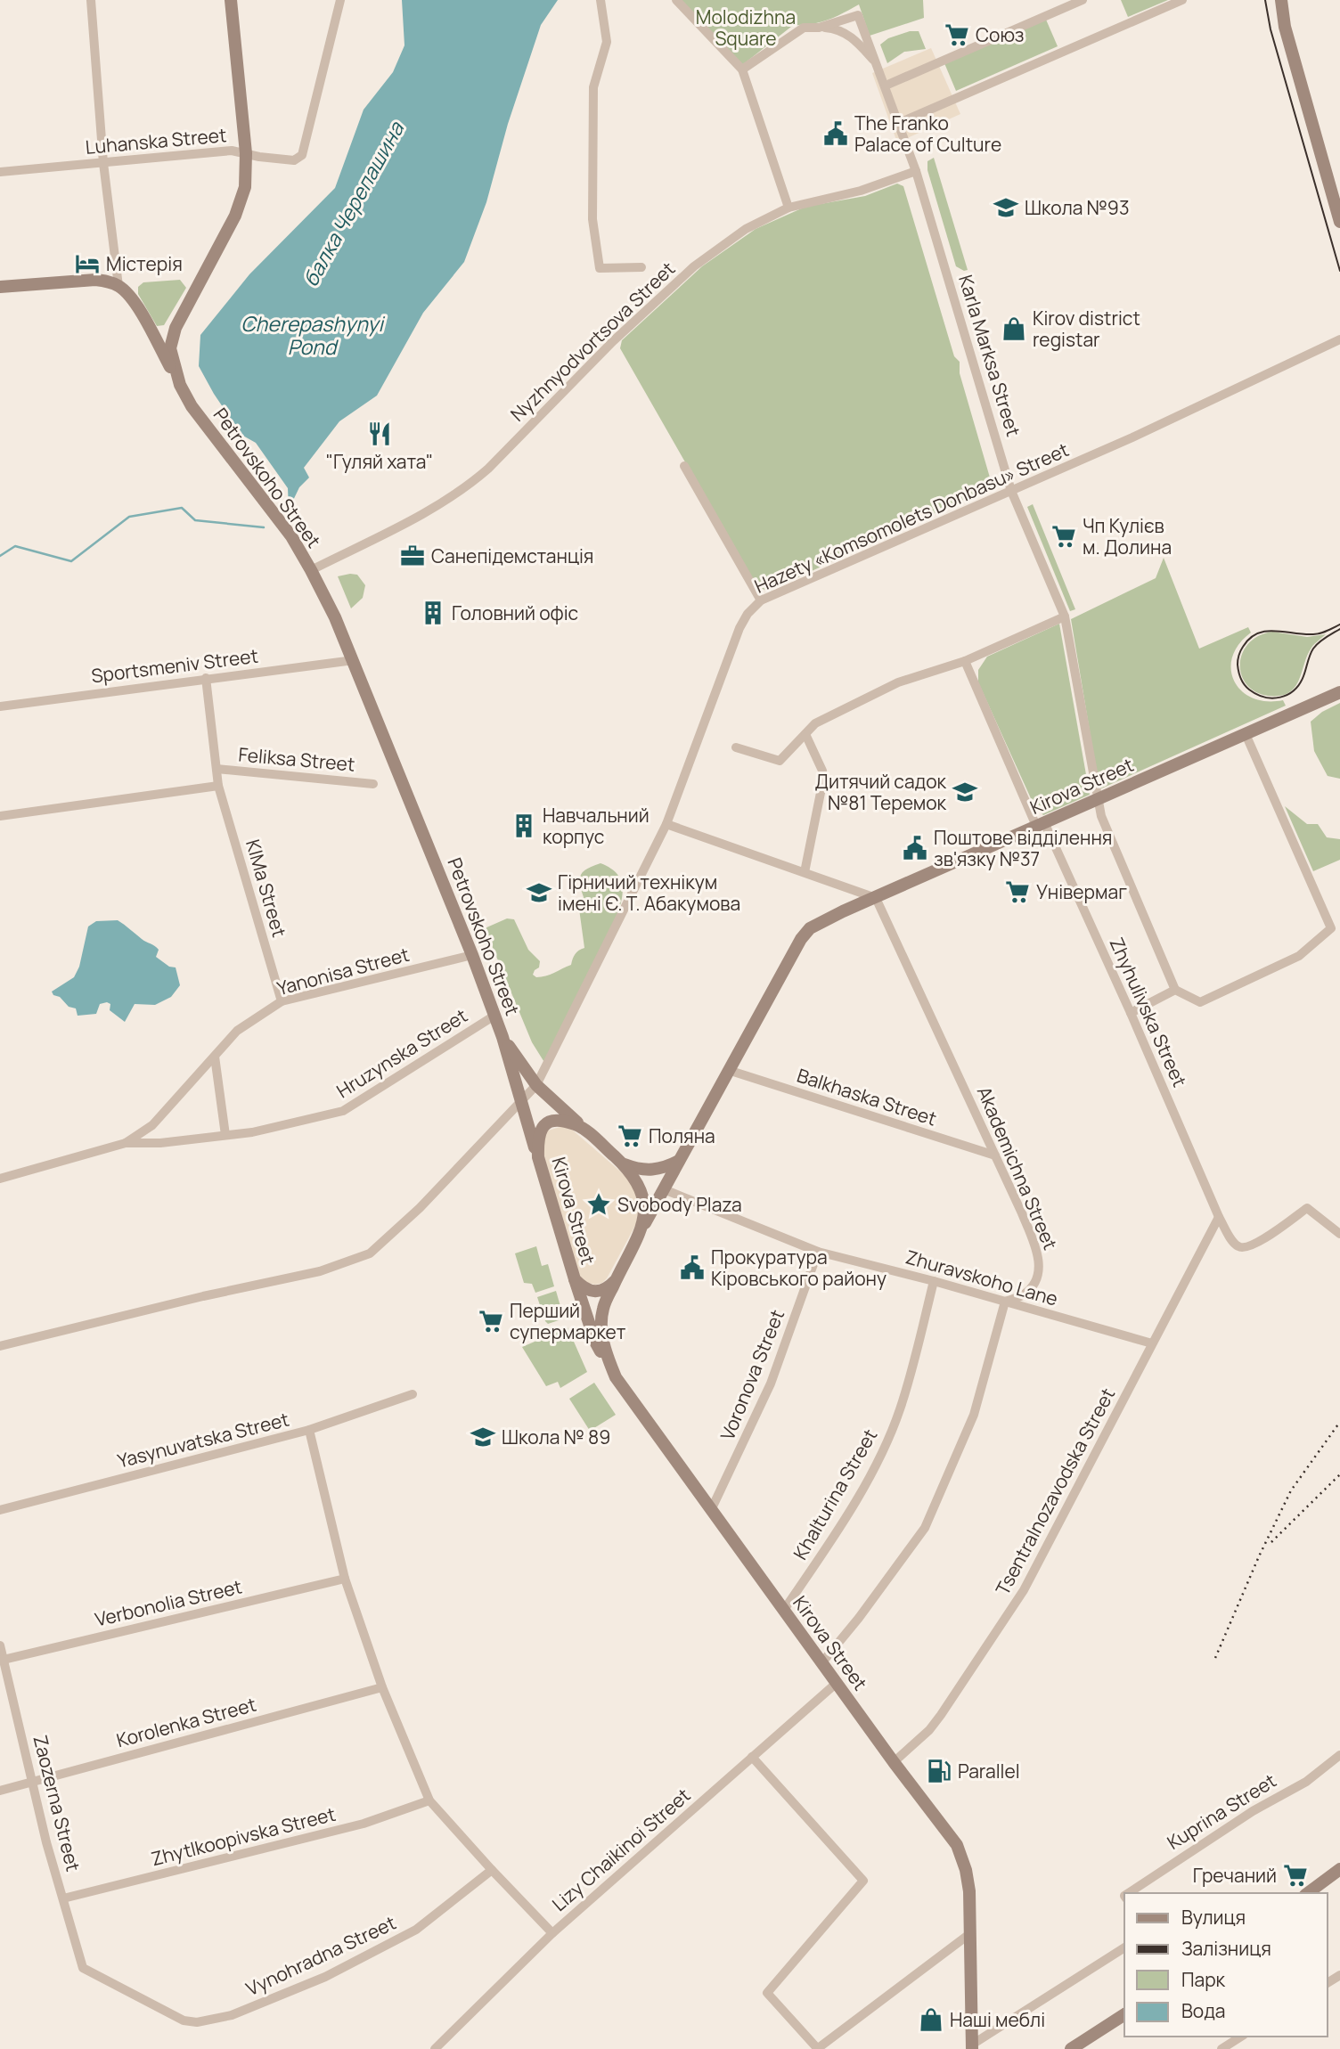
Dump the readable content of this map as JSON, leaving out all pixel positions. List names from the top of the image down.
{
  "streets": {
    "main road": ["Petrovskoho Street", "Kirova Street"],
    "street": [
      "Luhanska Street",
      "Nyzhnyodvortsova Street",
      "Karla Marksa Street",
      "Hazety «Komsomolets Donbasu» Street",
      "Sportsmeniv Street",
      "Feliksa Street",
      "KIMa Street",
      "Yanonisa Street",
      "Zhyhulivska Street",
      "Hruzynska Street",
      "Balkhaska Street",
      "Akademichna Street",
      "Zhuravskoho Lane",
      "Voronova Street",
      "Yasynuvatska Street",
      "Tsentralnozavodska Street",
      "Khalturina Street",
      "Verbonolia Street",
      "Korolenka Street",
      "Zaozerna Street",
      "Kuprina Street",
      "Zhytlkoopivska Street",
      "Lizy Chaikinoi Street",
      "Vynohradna Street"
    ]
  },
  "crossings": [
    ["Luhanska Street", "Petrovskoho Street"],
    ["Nyzhnyodvortsova Street", "Karla Marksa Street"],
    ["Nyzhnyodvortsova Street", "Petrovskoho Street"],
    ["Karla Marksa Street", "Hazety «Komsomolets Donbasu» Street"],
    ["Karla Marksa Street", "Kirova Street"],
    ["Petrovskoho Street", "Sportsmeniv Street"],
    ["Petrovskoho Street", "Yanonisa Street"],
    ["Petrovskoho Street", "Hruzynska Street"],
    ["Sportsmeniv Street", "KIMa Street"],
    ["Feliksa Street", "KIMa Street"],
    ["Kirova Street", "Zhyhulivska Street"],
    ["Kirova Street", "Balkhaska Street"],
    ["Kirova Street", "Akademichna Street"],
    ["Kirova Street", "Zhuravskoho Lane"],
    ["Kirova Street", "Voronova Street"],
    ["Kirova Street", "Tsentralnozavodska Street"],
    ["Kirova Street", "Khalturina Street"],
    ["Kirova Street", "Lizy Chaikinoi Street"],
    ["KIMa Street", "Yanonisa Street"],
    ["Yanonisa Street", "Hruzynska Street"],
    ["Zhyhulivska Street", "Tsentralnozavodska Street"],
    ["Balkhaska Street", "Akademichna Street"],
    ["Akademichna Street", "Zhuravskoho Lane"],
    ["Zhuravskoho Lane", "Voronova Street"],
    ["Zhuravskoho Lane", "Tsentralnozavodska Street"],
    ["Zhuravskoho Lane", "Khalturina Street"],
    ["Verbonolia Street", "Zaozerna Street"],
    ["Korolenka Street", "Zaozerna Street"],
    ["Zaozerna Street", "Zhytlkoopivska Street"],
    ["Zaozerna Street", "Vynohradna Street"]
  ],
  "water": ["балка Черепашина", "Cherepashynyi Pond"],
  "parks": ["Molodizhna Square"],
  "places": {
    "supermarket": [
      "Союз",
      "Чп Кулієв м. Долина",
      "Універмаг",
      "Поляна",
      "Перший супермаркет",
      "Гречаний"
    ],
    "public building": ["The Franko Palace of Culture", "Поштове відділення зв'язку №37", "Прокуратура Кіровського району"],
    "school or university": [
      "Школа №93",
      "Дитячий садок №81 Теремок",
      "Гірничий технікум імені Є. Т. Абакумова",
      "Школа № 89"
    ],
    "hotel": ["Містерія"],
    "shop": ["Kirov district registar", "Наші меблі"],
    "restaurant": ["\"Гуляй хата\""],
    "office": ["Санепідемстанція"],
    "building": ["Головний офіс", "Навчальний корпус"],
    "place": ["Svobody Plaza"],
    "fuel station": ["Parallel"]
  },
  "legend": [
    "Вулиця",
    "Залізниця",
    "Парк",
    "Вода"
  ]
}
